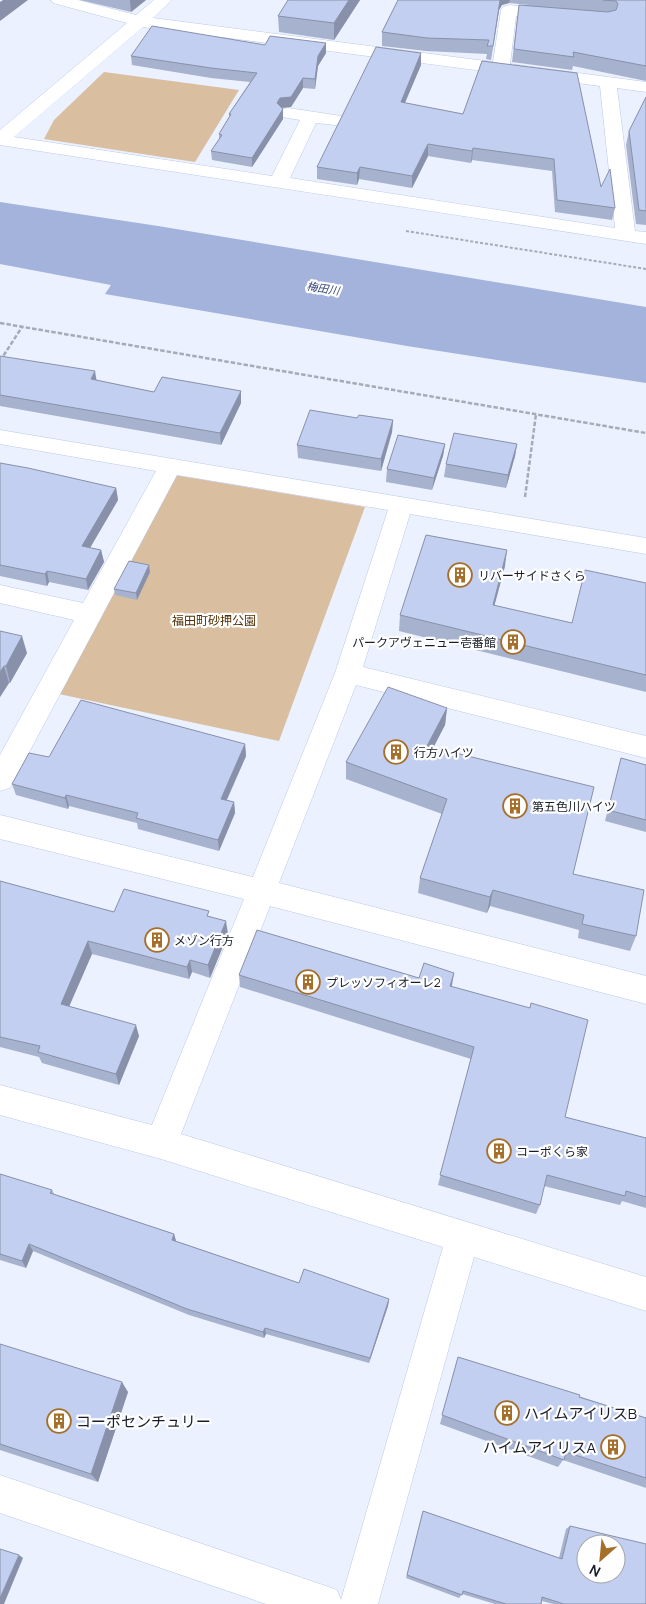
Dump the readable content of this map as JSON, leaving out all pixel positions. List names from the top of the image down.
{
  "water": ["梅田川"],
  "parks": ["福田町砂押公園"],
  "places": {
    "building": [
      "リバーサイドさくら",
      "パークアヴェニュー壱番館",
      "行方ハイツ",
      "第五色川ハイツ",
      "メゾン行方",
      "プレッソフィオーレ2",
      "コーポくら家",
      "ハイムアイリスB",
      "コーポセンチュリー",
      "ハイムアイリスA"
    ]
  },
  "north": "bottom left"
}
